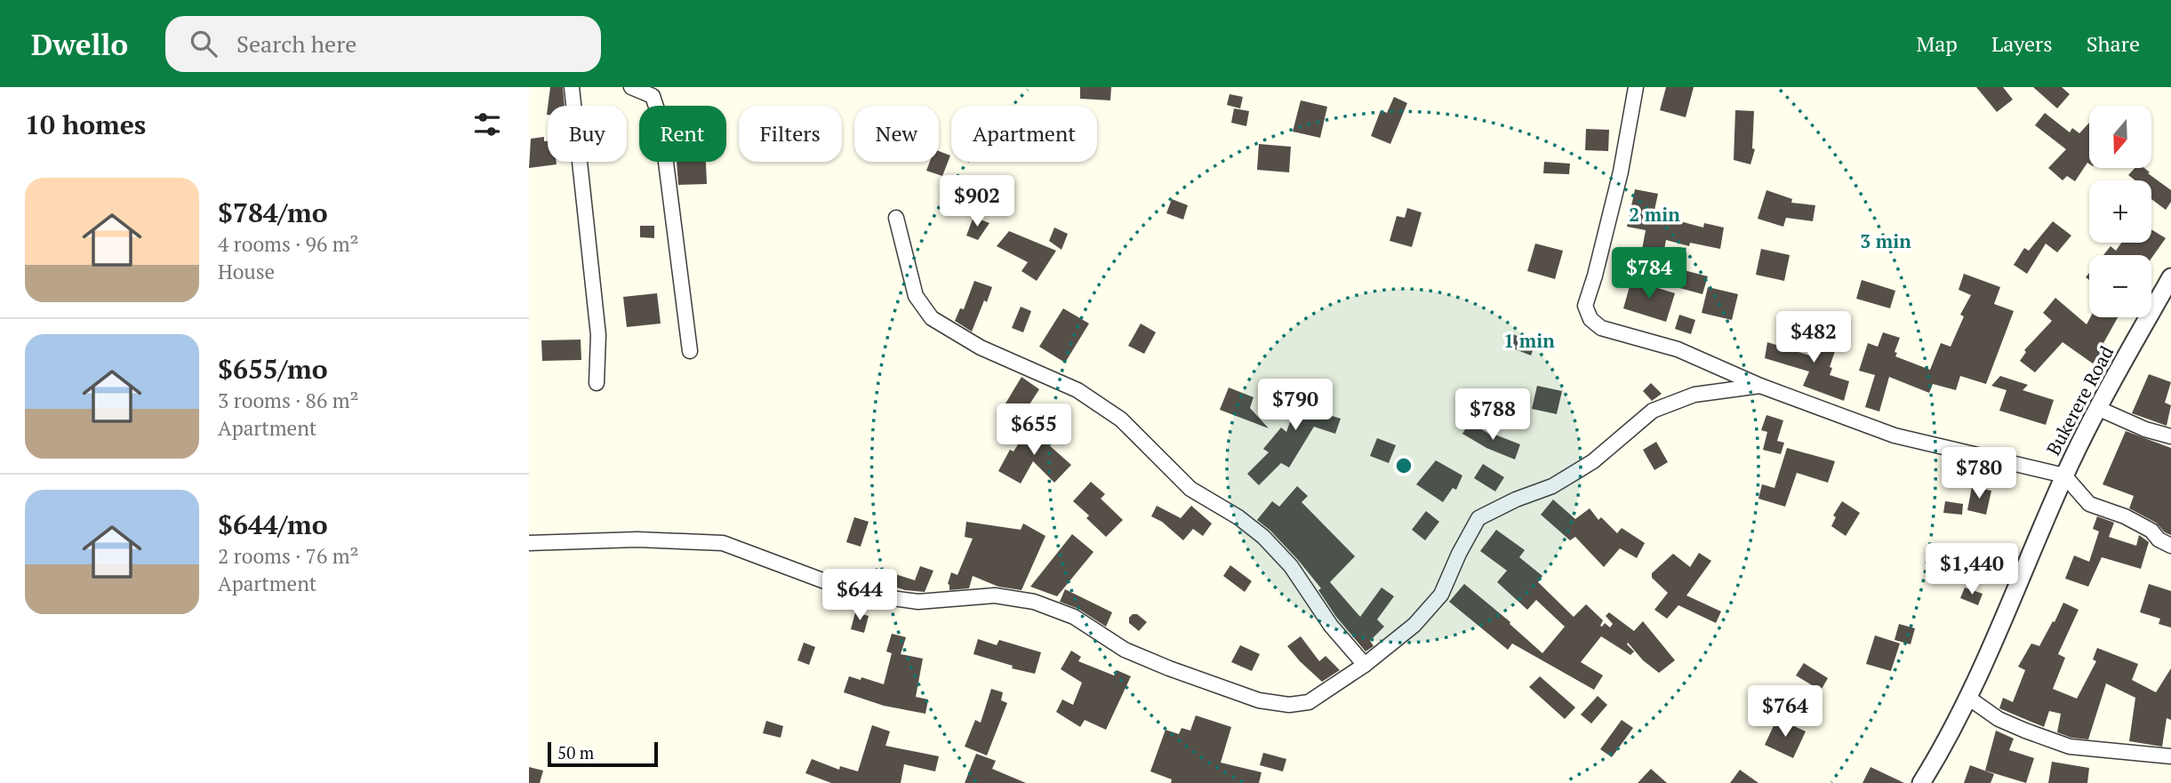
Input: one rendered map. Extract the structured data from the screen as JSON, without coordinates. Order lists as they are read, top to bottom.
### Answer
{
  "streets": {
    "street": ["Bukerere Road"]
  },
  "scale_bar": "50 m",
  "north": "bottom",
  "page": {
    "header": "Dwello",
    "search": "Search here",
    "nav": ["Map", "Layers", "Share"],
    "heading": "10 homes",
    "map_buttons": ["+", "−"],
    "chip": [
      "Buy",
      "Rent",
      "Filters",
      "New",
      "Apartment"
    ],
    "list": [
      {
        "name": "$784/mo",
        "note": "4 rooms · 96 m² · House"
      },
      {
        "name": "$655/mo",
        "note": "3 rooms · 86 m² · Apartment"
      },
      {
        "name": "$644/mo",
        "note": "2 rooms · 76 m² · Apartment"
      }
    ],
    "price": [
      "$902",
      "$784",
      "$482",
      "$790",
      "$788",
      "$655",
      "$780",
      "$1,440",
      "$644",
      "$764"
    ],
    "scale": "50 m"
  },
  "rings": ["2 min", "3 min", "1 min"]
}
